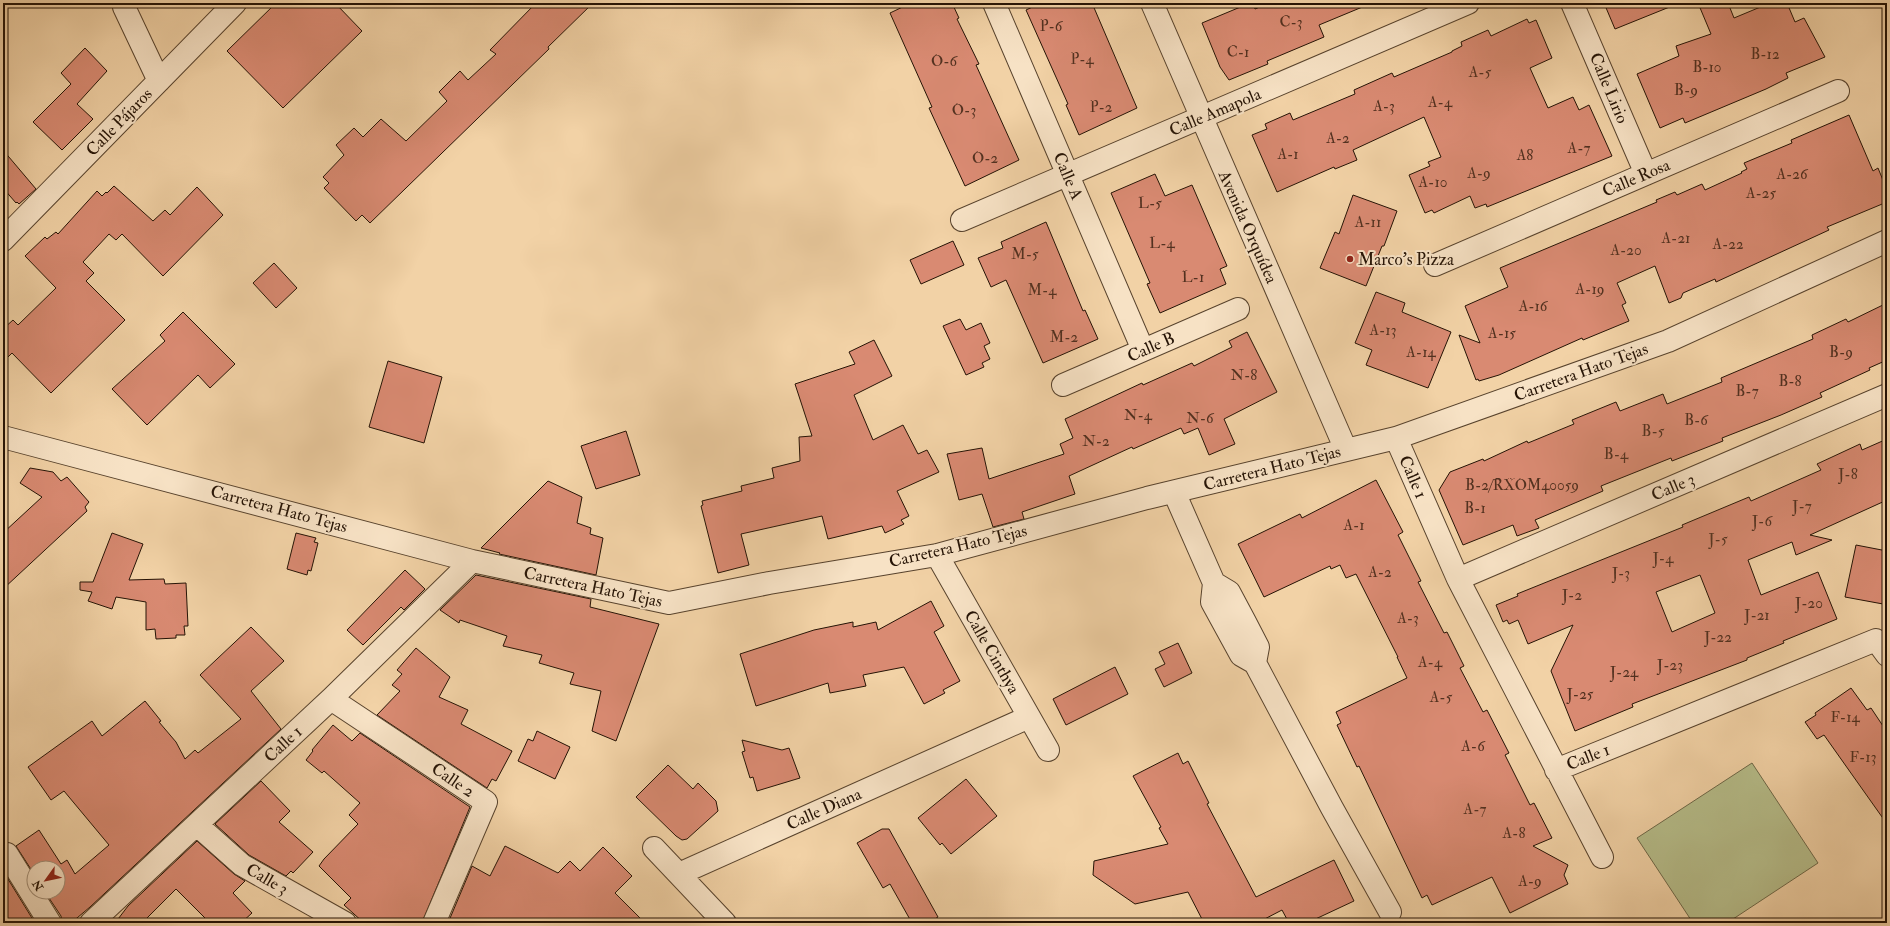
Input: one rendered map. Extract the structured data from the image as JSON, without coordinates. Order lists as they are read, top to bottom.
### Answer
{
  "streets": {
    "street": [
      "Calle Lirio",
      "Calle Amapola",
      "Calle Pájaros",
      "Calle A",
      "Calle Rosa",
      "Avenida Orquídea",
      "Calle B",
      "Carretera Hato Tejas",
      "Calle 1",
      "Calle 3",
      "Calle Cinthya",
      "Calle 2",
      "Calle Diana"
    ]
  },
  "crossings": [
    ["Calle Lirio", "Calle Rosa"],
    ["Calle Amapola", "Calle A"],
    ["Calle Amapola", "Avenida Orquídea"],
    ["Calle A", "Calle B"],
    ["Avenida Orquídea", "Carretera Hato Tejas"],
    ["Carretera Hato Tejas", "Calle 1"],
    ["Carretera Hato Tejas", "Calle Cinthya"],
    ["Calle 1", "Calle 3"],
    ["Calle 1", "Calle 2"],
    ["Calle Cinthya", "Calle Diana"]
  ],
  "places": ["Marco's Pizza"],
  "house_numbers": [
    "C-3",
    "P-6",
    "C-1",
    "B-12",
    "P-4",
    "O-6",
    "B-10",
    "A-5",
    "B-9",
    "A-4",
    "A-3",
    "P-2",
    "O-3",
    "A-2",
    "A-7",
    "A-1",
    "A8",
    "O-2",
    "A-9",
    "A-26",
    "A-10",
    "A-25",
    "L-5",
    "A-11",
    "A-21",
    "L-4",
    "A-22",
    "A-20",
    "M-5",
    "L-1",
    "A-19",
    "M-4",
    "A-16",
    "A-13",
    "A-15",
    "M-2",
    "A-14",
    "B-9",
    "N-8",
    "B-8",
    "B-7",
    "N-4",
    "N-6",
    "B-6",
    "B-5",
    "N-2",
    "B-4",
    "J-8",
    "B-2/RXOM40059",
    "J-7",
    "B-1",
    "J-6",
    "A-1",
    "J-5",
    "J-4",
    "A-2",
    "J-3",
    "J-2",
    "J-20",
    "J-21",
    "A-3",
    "J-22",
    "A-4",
    "J-23",
    "J-24",
    "J-25",
    "A-5",
    "F-14",
    "A-6",
    "F-13",
    "A-7",
    "A-8",
    "A-9"
  ],
  "north": "bottom left"
}
